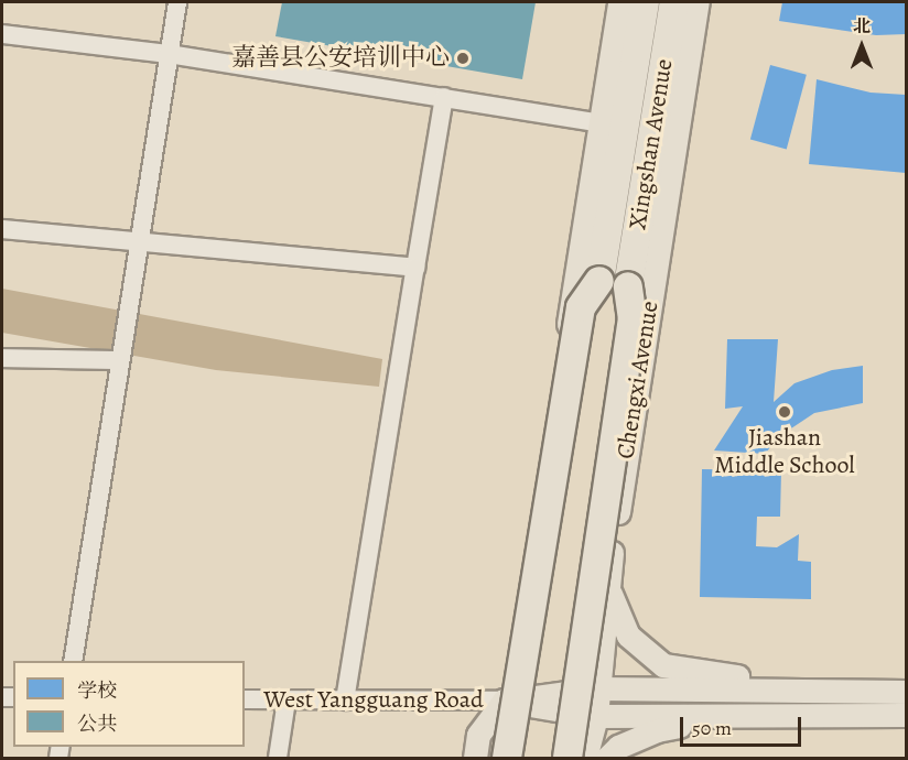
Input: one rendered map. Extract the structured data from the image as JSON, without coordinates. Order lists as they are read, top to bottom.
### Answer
{
  "streets": {
    "highway": ["Xingshan Avenue"],
    "main road": ["Chengxi Avenue", "West Yangguang Road"]
  },
  "crossings": [
    ["Chengxi Avenue", "West Yangguang Road"]
  ],
  "places": ["嘉善县公安培训中心", "Jiashan Middle School"],
  "legend": ["学校", "公共"],
  "scale_bar": "50 m",
  "north": "top"
}
